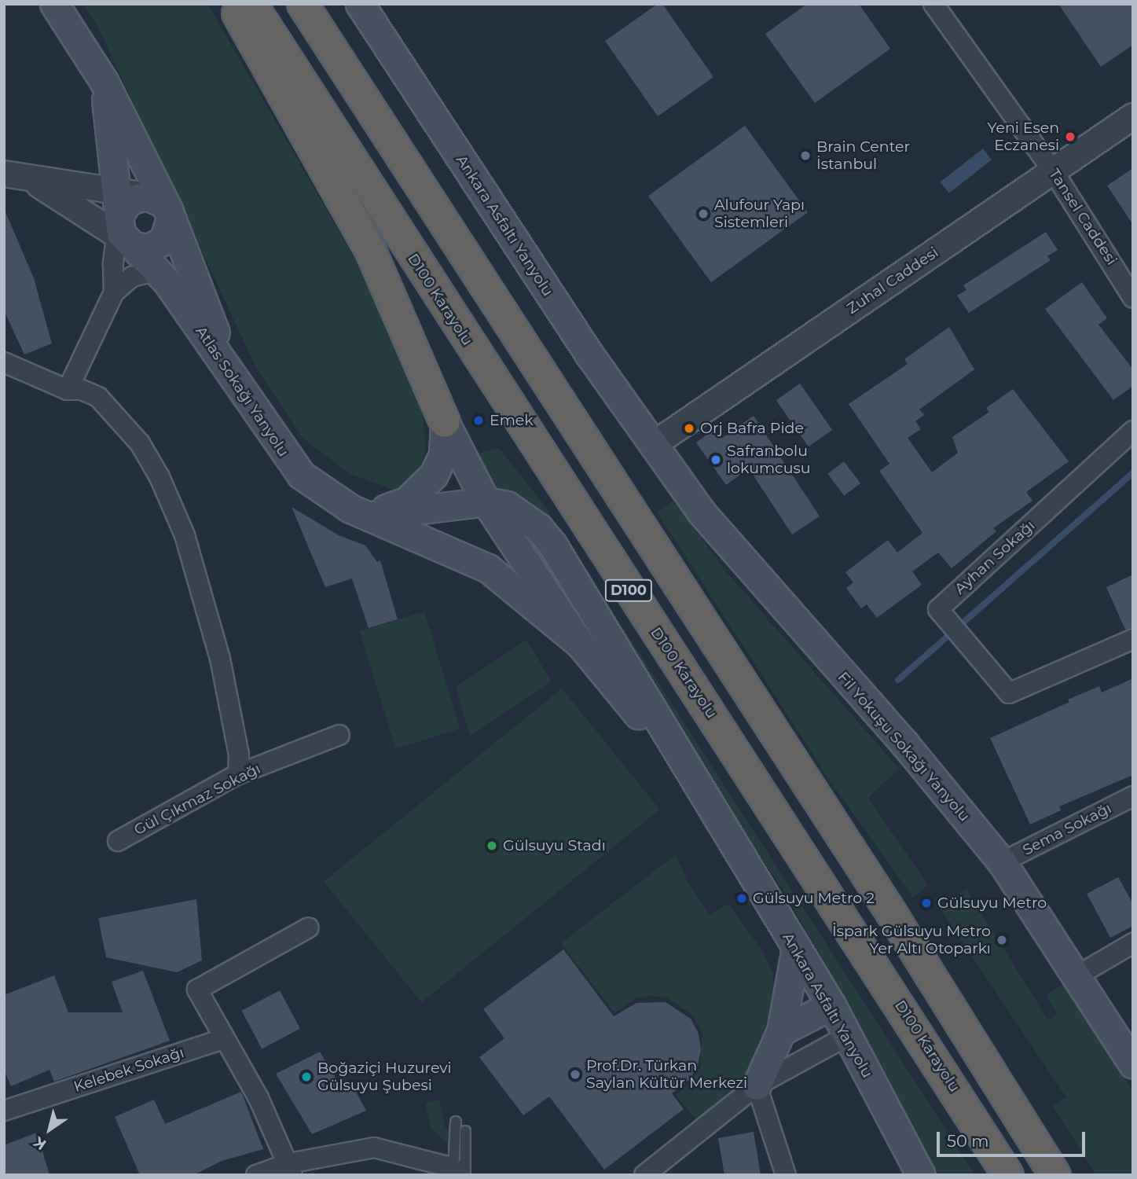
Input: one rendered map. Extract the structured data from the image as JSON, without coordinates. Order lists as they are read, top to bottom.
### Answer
{
  "streets": {
    "highway": ["D100 Karayolu", "D100"],
    "main road": ["Ankara Asfaltı Yanyolu", "Atlas Sokağı Yanyolu", "Fil Yokuşu Sokağı Yanyolu"],
    "street": [
      "Tansel Caddesi",
      "Zuhal Caddesi",
      "Ayhan Sokağı",
      "Gül Çıkmaz Sokağı",
      "Sema Sokağı",
      "Kelebek Sokağı"
    ]
  },
  "crossings": [
    ["Tansel Caddesi", "Zuhal Caddesi"],
    ["Ankara Asfaltı Yanyolu", "Zuhal Caddesi"],
    ["Ankara Asfaltı Yanyolu", "Fil Yokuşu Sokağı Yanyolu"],
    ["Zuhal Caddesi", "Fil Yokuşu Sokağı Yanyolu"],
    ["Fil Yokuşu Sokağı Yanyolu", "Sema Sokağı"]
  ],
  "places": [
    "Yeni Esen Eczanesi",
    "Brain Center İstanbul",
    "Alufour Yapı Sistemleri",
    "Emek",
    "Orj Bafra Pide",
    "Safranbolu lokumcusu",
    "Gülsuyu Stadı",
    "Gülsuyu Metro 2",
    "Gülsuyu Metro",
    "İspark Gülsuyu Metro Yer Altı Otoparkı",
    "Prof.Dr. Türkan Saylan Kültür Merkezi",
    "Boğaziçi Huzurevi Gülsuyu Şubesi"
  ],
  "scale_bar": "50 m",
  "north": "bottom left"
}
